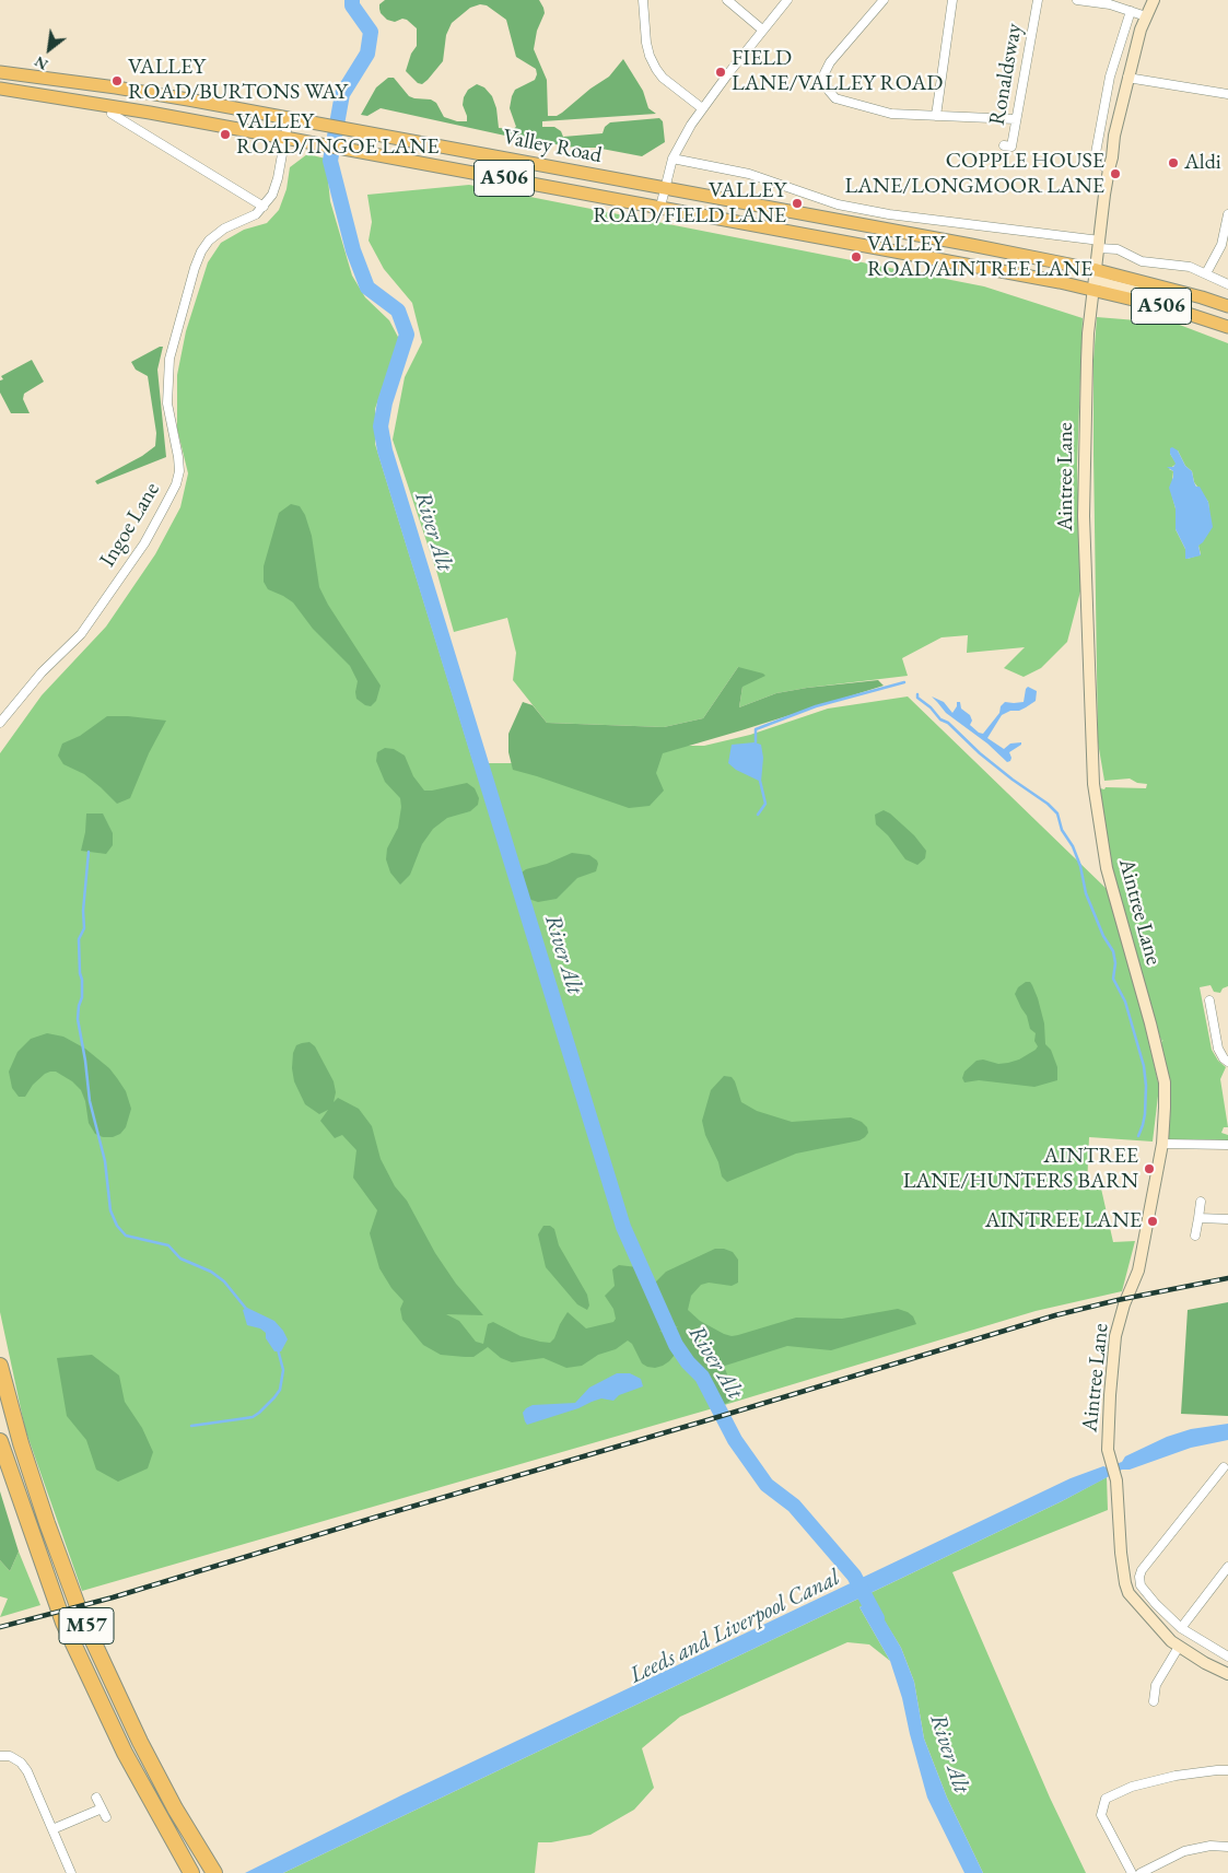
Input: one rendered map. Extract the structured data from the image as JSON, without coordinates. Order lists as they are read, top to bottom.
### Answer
{
  "streets": {
    "highway": ["M57"],
    "main road": ["Valley Road", "A506", "Aintree Lane"],
    "street": ["Ronaldsway", "Ingoe Lane"]
  },
  "crossings": [
    ["Valley Road", "A506"],
    ["Valley Road", "Aintree Lane"],
    ["A506", "Aintree Lane"]
  ],
  "water": ["River Alt", "Leeds and Liverpool Canal"],
  "places": [
    "FIELD LANE/VALLEY ROAD",
    "VALLEY ROAD/BURTONS WAY",
    "VALLEY ROAD/INGOE LANE",
    "Aldi",
    "COPPLE HOUSE LANE/LONGMOOR LANE",
    "VALLEY ROAD/FIELD LANE",
    "VALLEY ROAD/AINTREE LANE",
    "AINTREE LANE/HUNTERS BARN",
    "AINTREE LANE"
  ],
  "north": "bottom left"
}
